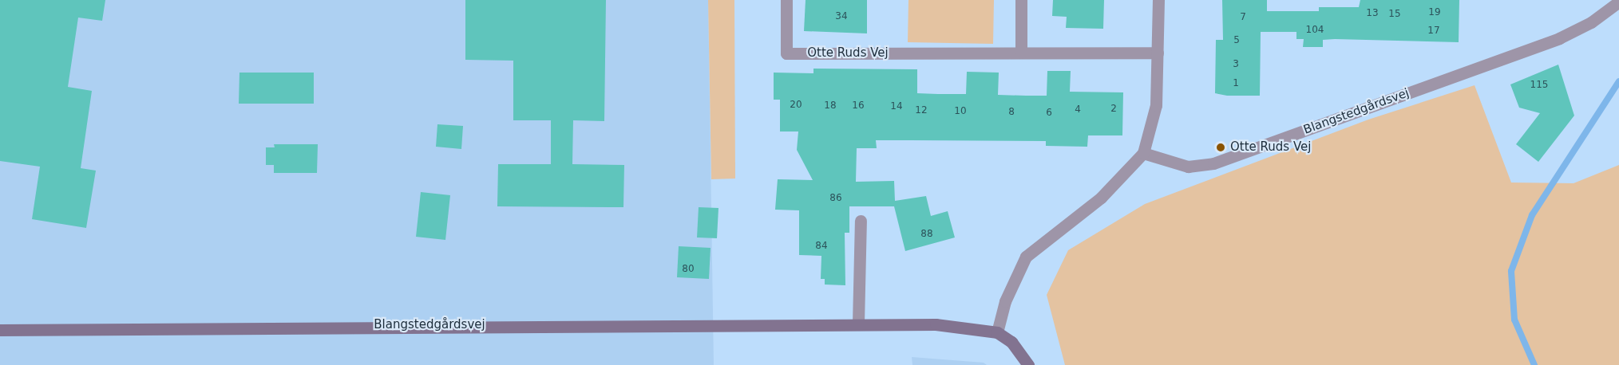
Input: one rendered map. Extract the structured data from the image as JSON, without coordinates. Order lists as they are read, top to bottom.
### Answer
{
  "streets": {
    "street": ["Otte Ruds Vej", "Blangstedgårdsvej"]
  },
  "places": ["Otte Ruds Vej"],
  "house_numbers": [
    "19",
    "13",
    "15",
    "34",
    "7",
    "104",
    "17",
    "5",
    "3",
    "1",
    "115",
    "20",
    "18",
    "16",
    "14",
    "2",
    "4",
    "12",
    "10",
    "8",
    "6",
    "86",
    "88",
    "84",
    "80"
  ]
}
